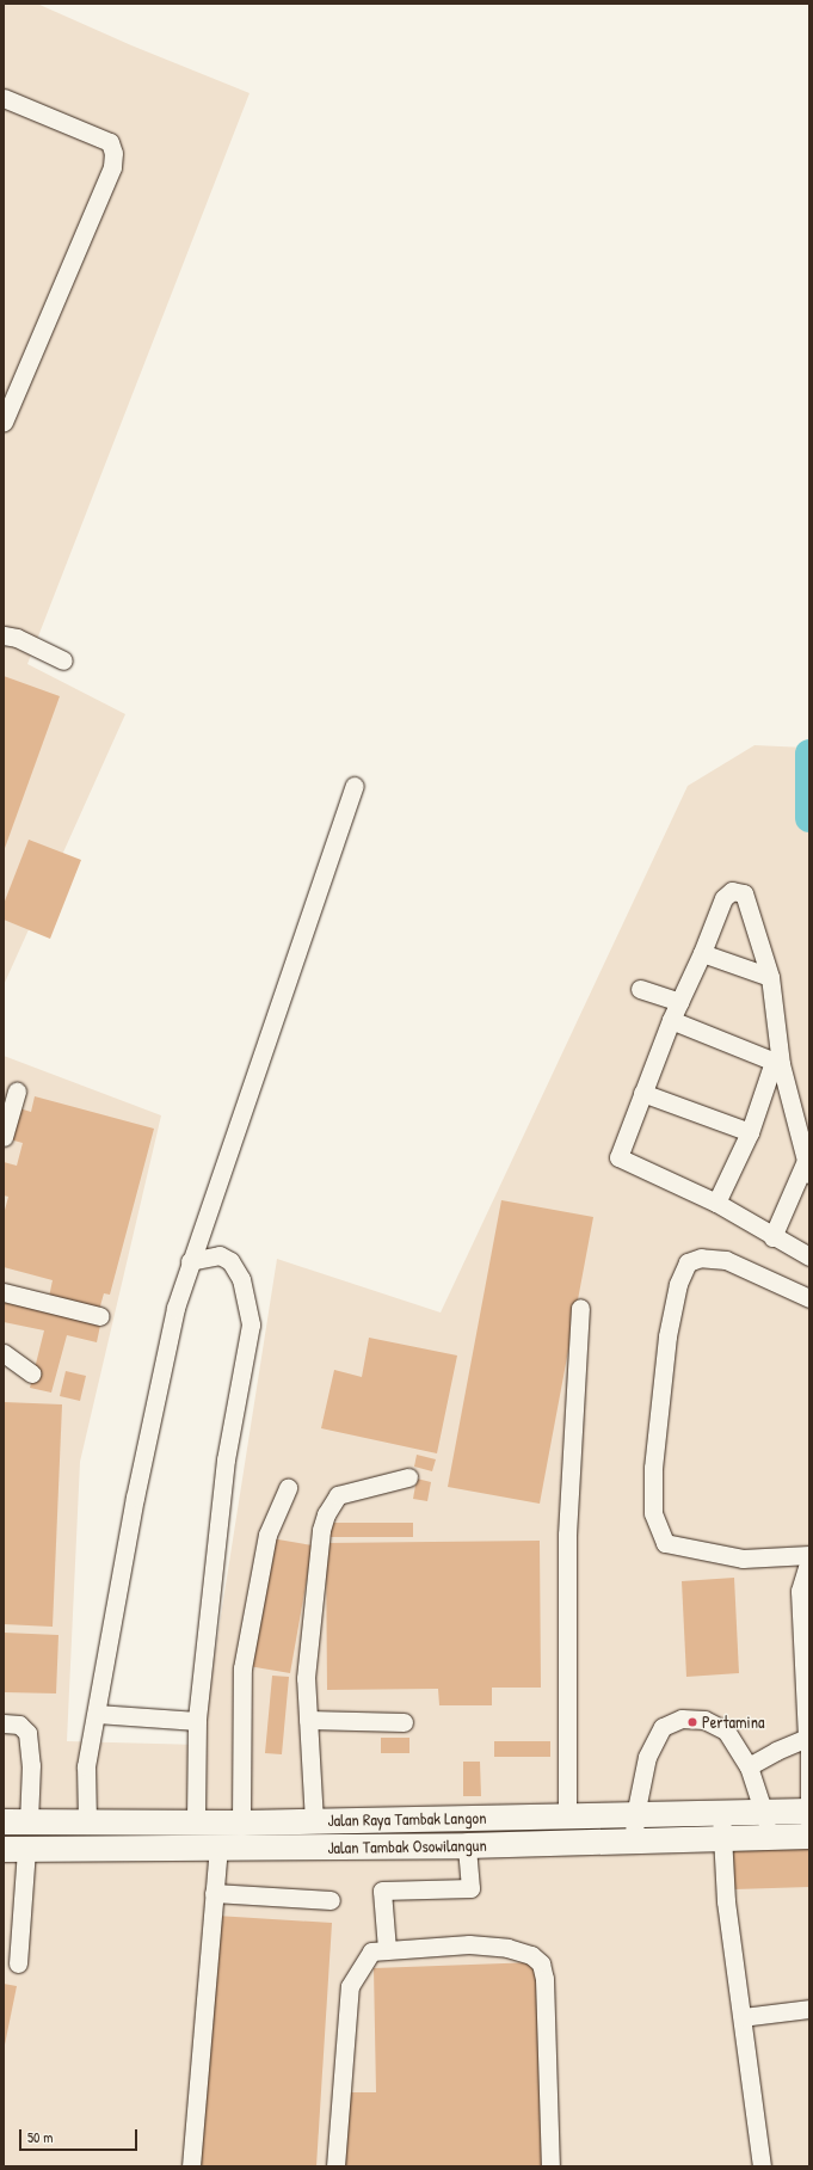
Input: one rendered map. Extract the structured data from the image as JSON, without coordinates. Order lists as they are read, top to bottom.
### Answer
{
  "streets": {
    "highway": ["Jalan Raya Tambak Langon", "Jalan Tambak Osowilangun"]
  },
  "places": ["Pertamina"],
  "scale_bar": "50 m"
}
